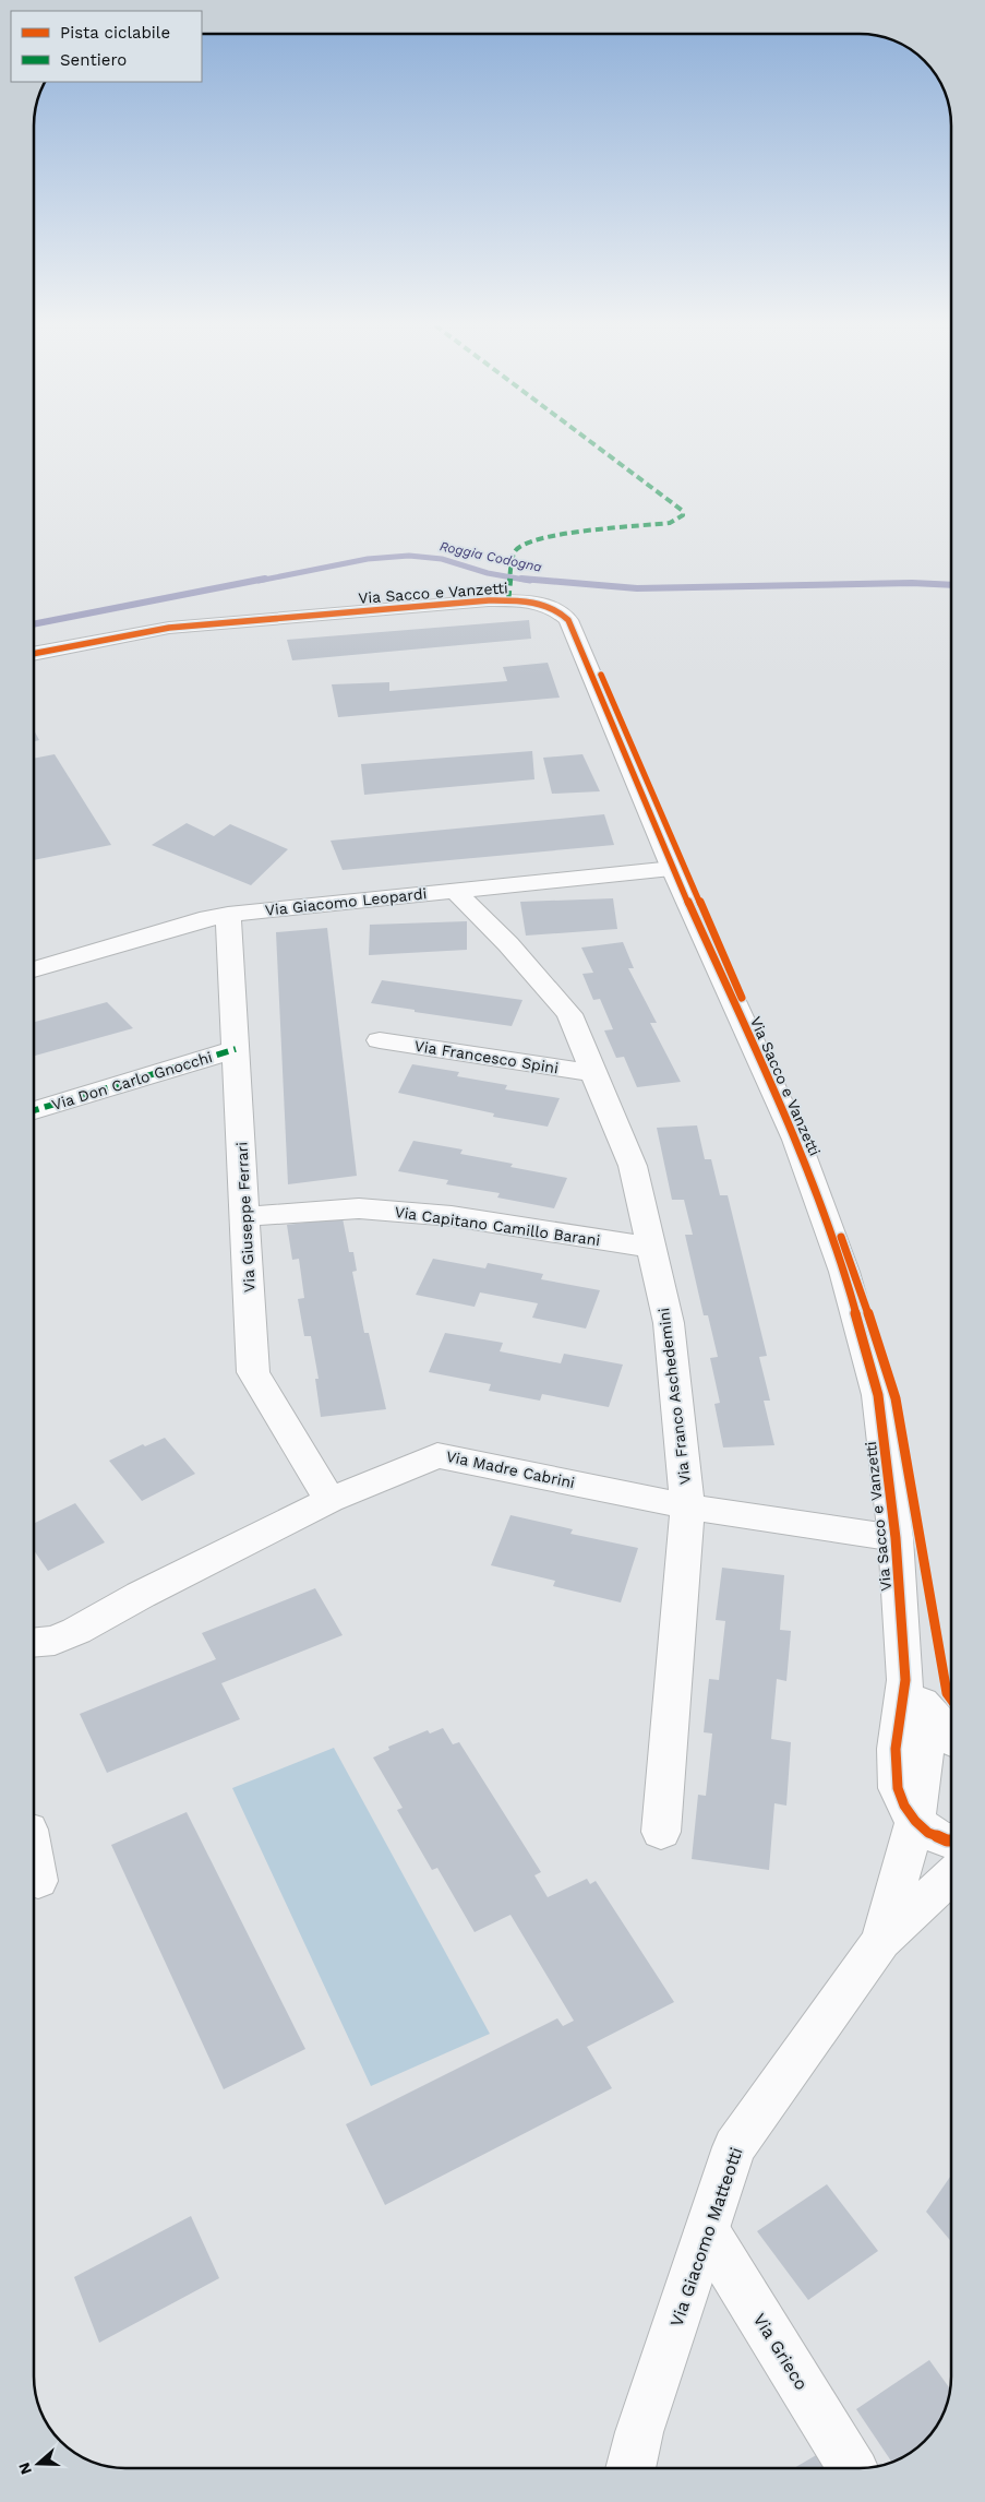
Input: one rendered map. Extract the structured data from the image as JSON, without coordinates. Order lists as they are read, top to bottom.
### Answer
{
  "streets": {
    "street": [
      "Via Sacco e Vanzetti",
      "Via Giacomo Leopardi",
      "Via Francesco Spini",
      "Via Don Carlo Gnocchi",
      "Via Giuseppe Ferrari",
      "Via Capitano Camillo Barani",
      "Via Franco Aschedemini",
      "Via Madre Cabrini",
      "Via Giacomo Matteotti",
      "Via Grieco"
    ]
  },
  "crossings": [
    ["Via Sacco e Vanzetti", "Via Giacomo Leopardi"],
    ["Via Sacco e Vanzetti", "Via Madre Cabrini"],
    ["Via Sacco e Vanzetti", "Via Giacomo Matteotti"],
    ["Via Giacomo Leopardi", "Via Giuseppe Ferrari"],
    ["Via Giacomo Leopardi", "Via Franco Aschedemini"],
    ["Via Francesco Spini", "Via Franco Aschedemini"],
    ["Via Don Carlo Gnocchi", "Via Giuseppe Ferrari"],
    ["Via Giuseppe Ferrari", "Via Capitano Camillo Barani"],
    ["Via Giuseppe Ferrari", "Via Madre Cabrini"],
    ["Via Capitano Camillo Barani", "Via Franco Aschedemini"],
    ["Via Franco Aschedemini", "Via Madre Cabrini"],
    ["Via Giacomo Matteotti", "Via Grieco"]
  ],
  "water": ["Roggia Codogna"],
  "legend": ["Pista ciclabile", "Sentiero"],
  "north": "left"
}
